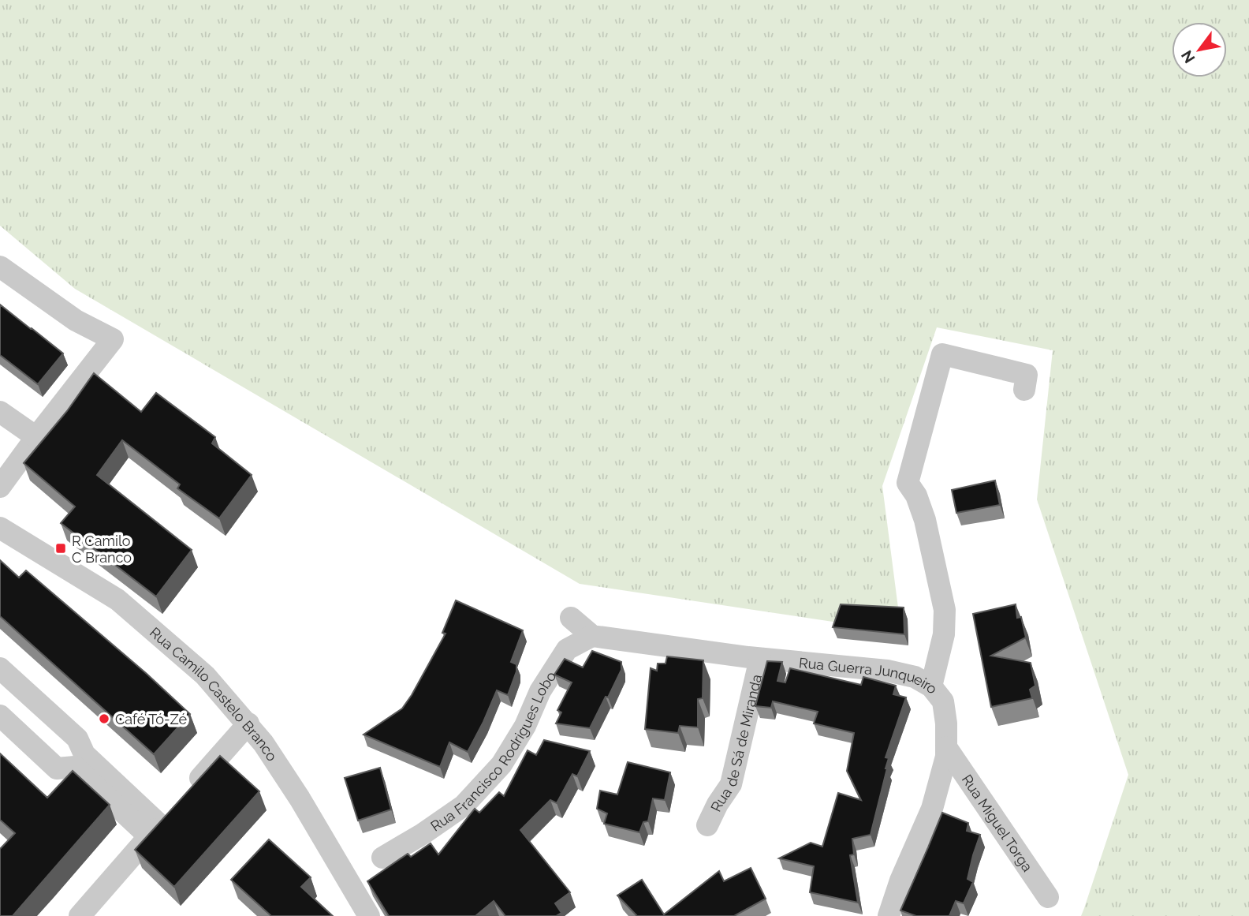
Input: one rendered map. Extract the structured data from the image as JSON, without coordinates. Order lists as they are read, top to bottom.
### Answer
{
  "streets": {
    "street": [
      "Rua Guerra Junqueiro",
      "Rua Camilo Castelo Branco",
      "Rua de Sá de Miranda",
      "Rua Francisco Rodrigues Lobo",
      "Rua Miguel Torga"
    ]
  },
  "crossings": [
    ["Rua Guerra Junqueiro", "Rua de Sá de Miranda"],
    ["Rua Guerra Junqueiro", "Rua Francisco Rodrigues Lobo"],
    ["Rua Guerra Junqueiro", "Rua Miguel Torga"]
  ],
  "places": {
    "transit": ["R Camilo C Branco"],
    "other": ["Café Tó-Zé"]
  },
  "north": "bottom left"
}
